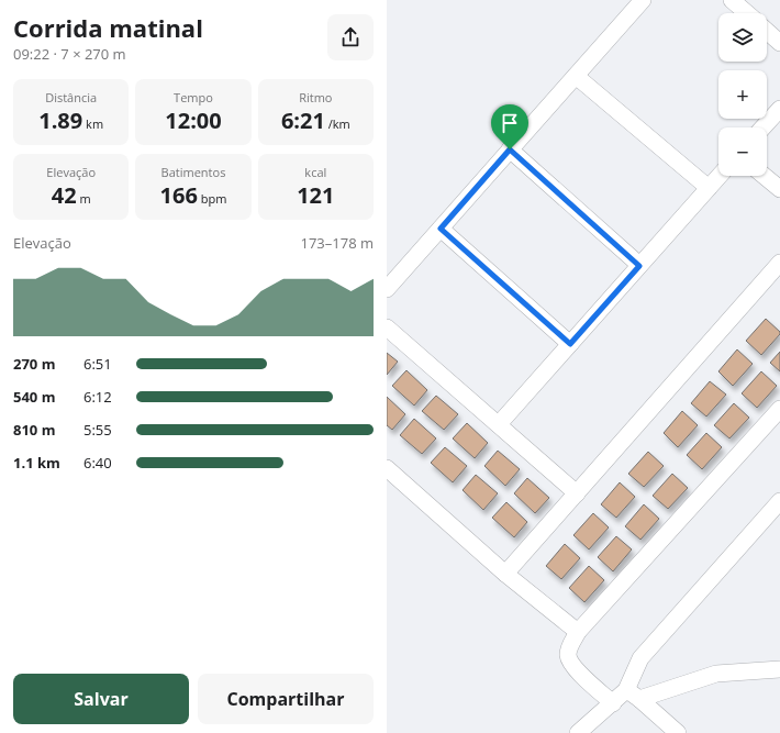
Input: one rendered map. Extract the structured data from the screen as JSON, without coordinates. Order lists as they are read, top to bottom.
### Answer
{
  "page": {
    "heading": ["Corrida matinal", "09:22 · 7 × 270 m"],
    "map_buttons": ["+", "−"],
    "stats": [
      ["Distância", "1.89 km"],
      ["Tempo", "12:00"],
      ["Ritmo", "6:21 /km"],
      ["Elevação", "42 m"],
      ["Batimentos", "166 bpm"],
      ["kcal", "121"]
    ],
    "chart": ["Elevação", "173–178 m"],
    "list": [
      {
        "name": "270 m",
        "note": "6:51"
      },
      {
        "name": "540 m",
        "note": "6:12"
      },
      {
        "name": "810 m",
        "note": "5:55"
      },
      {
        "name": "1.1 km",
        "note": "6:40"
      }
    ],
    "buttons": ["Salvar", "Compartilhar"]
  }
}
